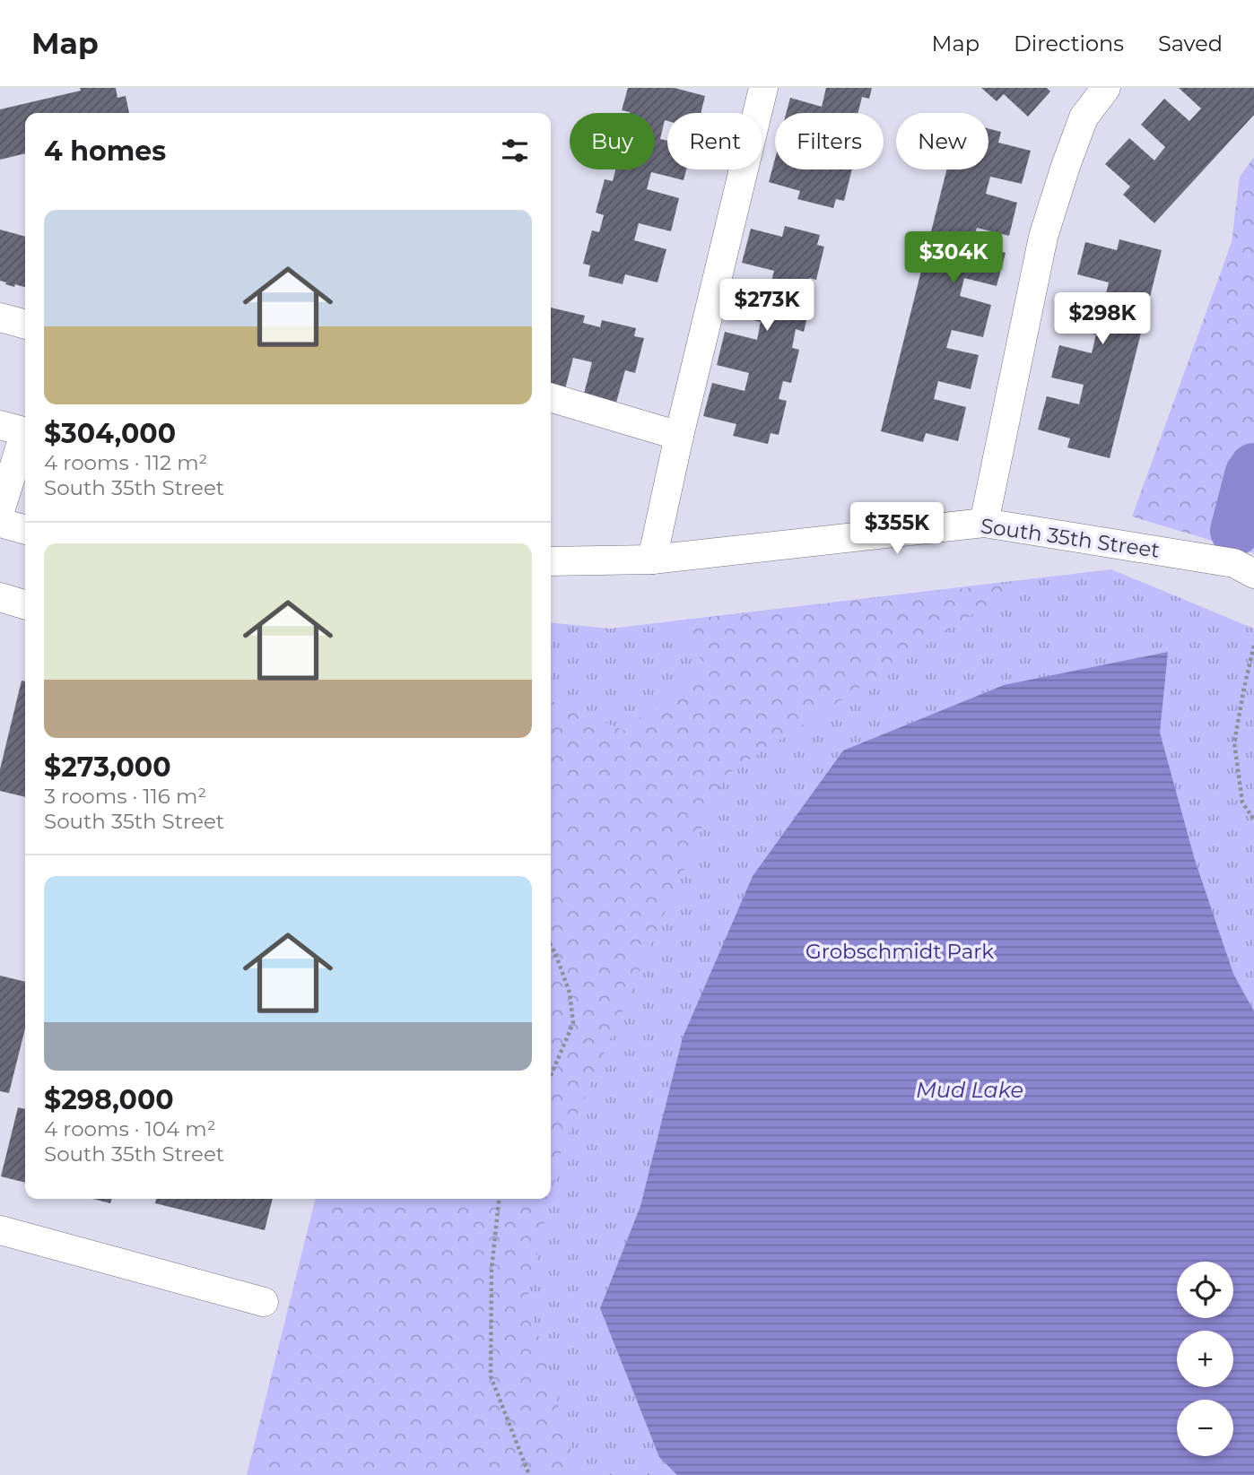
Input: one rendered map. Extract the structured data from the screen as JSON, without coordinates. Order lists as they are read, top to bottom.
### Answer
{
  "streets": {
    "street": ["South 35th Street"]
  },
  "water": ["Mud Lake"],
  "parks": ["Grobschmidt Park"],
  "page": {
    "header": "Map",
    "nav": ["Map", "Directions", "Saved"],
    "chip": [
      "Buy",
      "Rent",
      "Filters",
      "New"
    ],
    "heading": "4 homes",
    "list": [
      {
        "name": "$304,000",
        "note": "4 rooms · 112 m² · South 35th Street"
      },
      {
        "name": "$273,000",
        "note": "3 rooms · 116 m² · South 35th Street"
      },
      {
        "name": "$298,000",
        "note": "4 rooms · 104 m² · South 35th Street"
      }
    ],
    "price": [
      "$304K",
      "$273K",
      "$298K",
      "$355K"
    ],
    "map_buttons": ["+", "−"]
  }
}
